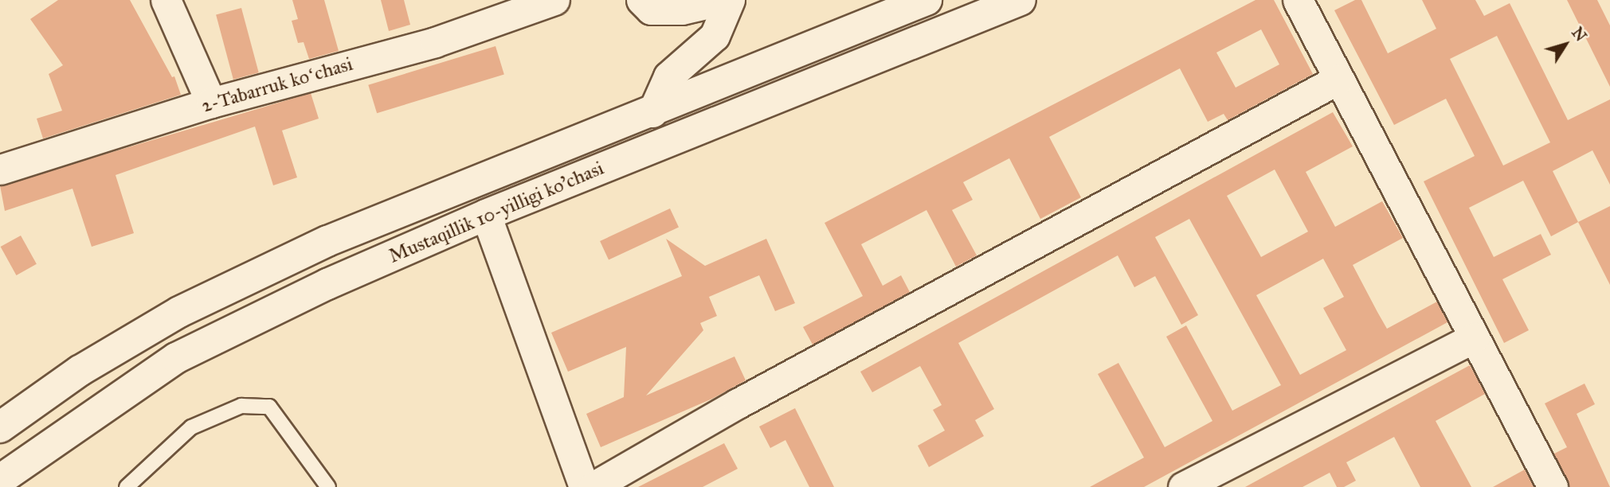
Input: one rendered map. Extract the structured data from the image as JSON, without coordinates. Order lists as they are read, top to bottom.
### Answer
{
  "streets": {
    "main road": ["Mustaqillik 10-yilligi ko'chasi"],
    "street": ["2-Tabarruk koʻchasi"]
  },
  "north": "top right"
}
